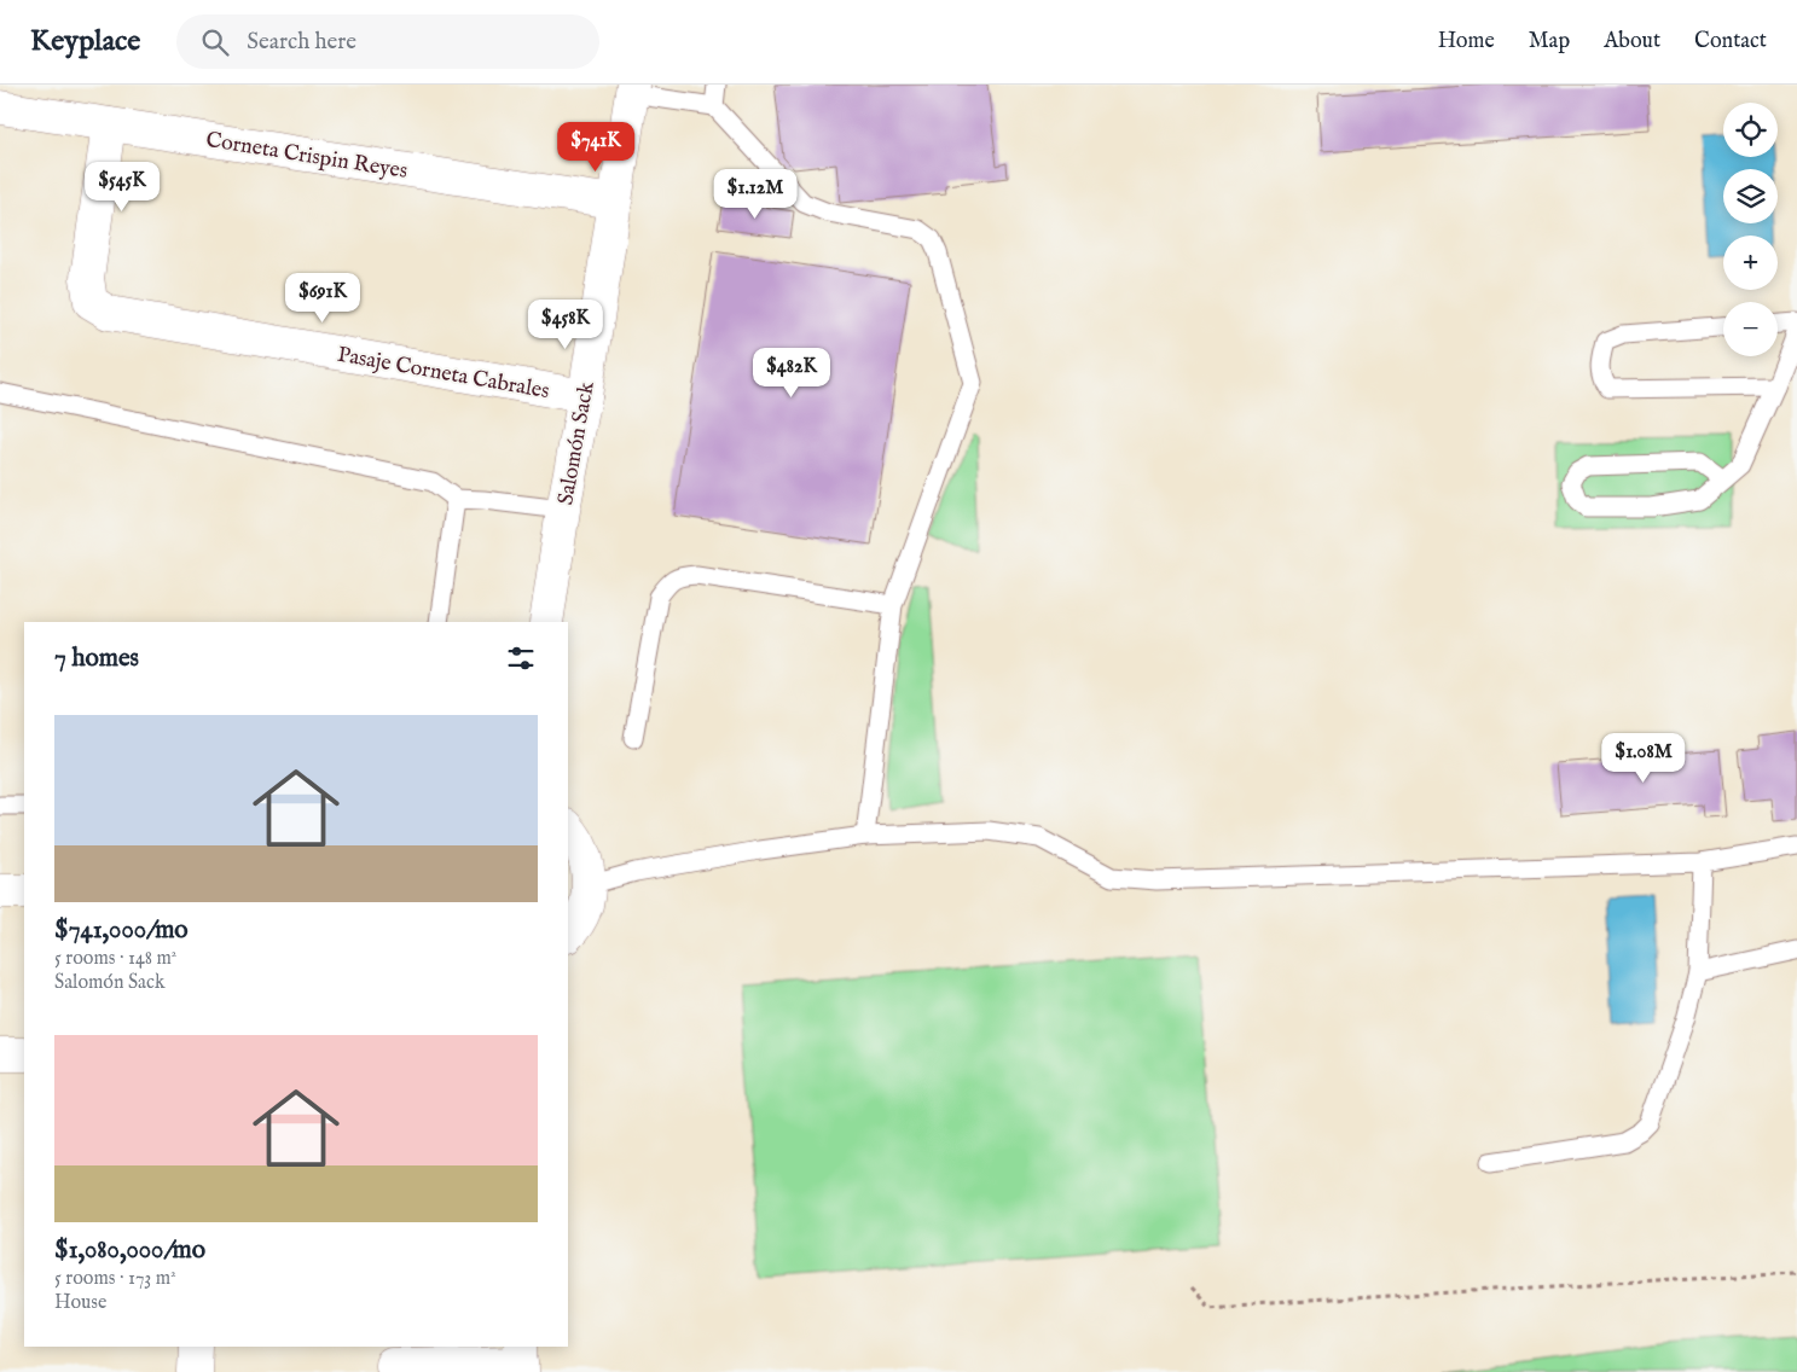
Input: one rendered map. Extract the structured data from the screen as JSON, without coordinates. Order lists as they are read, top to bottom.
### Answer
{
  "streets": {
    "street": ["Corneta Crispin Reyes", "Pasaje Corneta Cabrales", "Salomón Sack"]
  },
  "crossings": [
    ["Corneta Crispin Reyes", "Pasaje Corneta Cabrales"],
    ["Corneta Crispin Reyes", "Salomón Sack"],
    ["Pasaje Corneta Cabrales", "Salomón Sack"]
  ],
  "page": {
    "header": "Keyplace",
    "search": "Search here",
    "nav": [
      "Home",
      "Map",
      "About",
      "Contact"
    ],
    "map_buttons": ["+", "−"],
    "price": [
      "$741K",
      "$545K",
      "$1.12M",
      "$691K",
      "$458K",
      "$482K",
      "$1.08M"
    ],
    "heading": "7 homes",
    "list": [
      {
        "name": "$741,000/mo",
        "note": "5 rooms · 148 m² · Salomón Sack"
      },
      {
        "name": "$1,080,000/mo",
        "note": "5 rooms · 173 m² · House"
      }
    ]
  }
}
